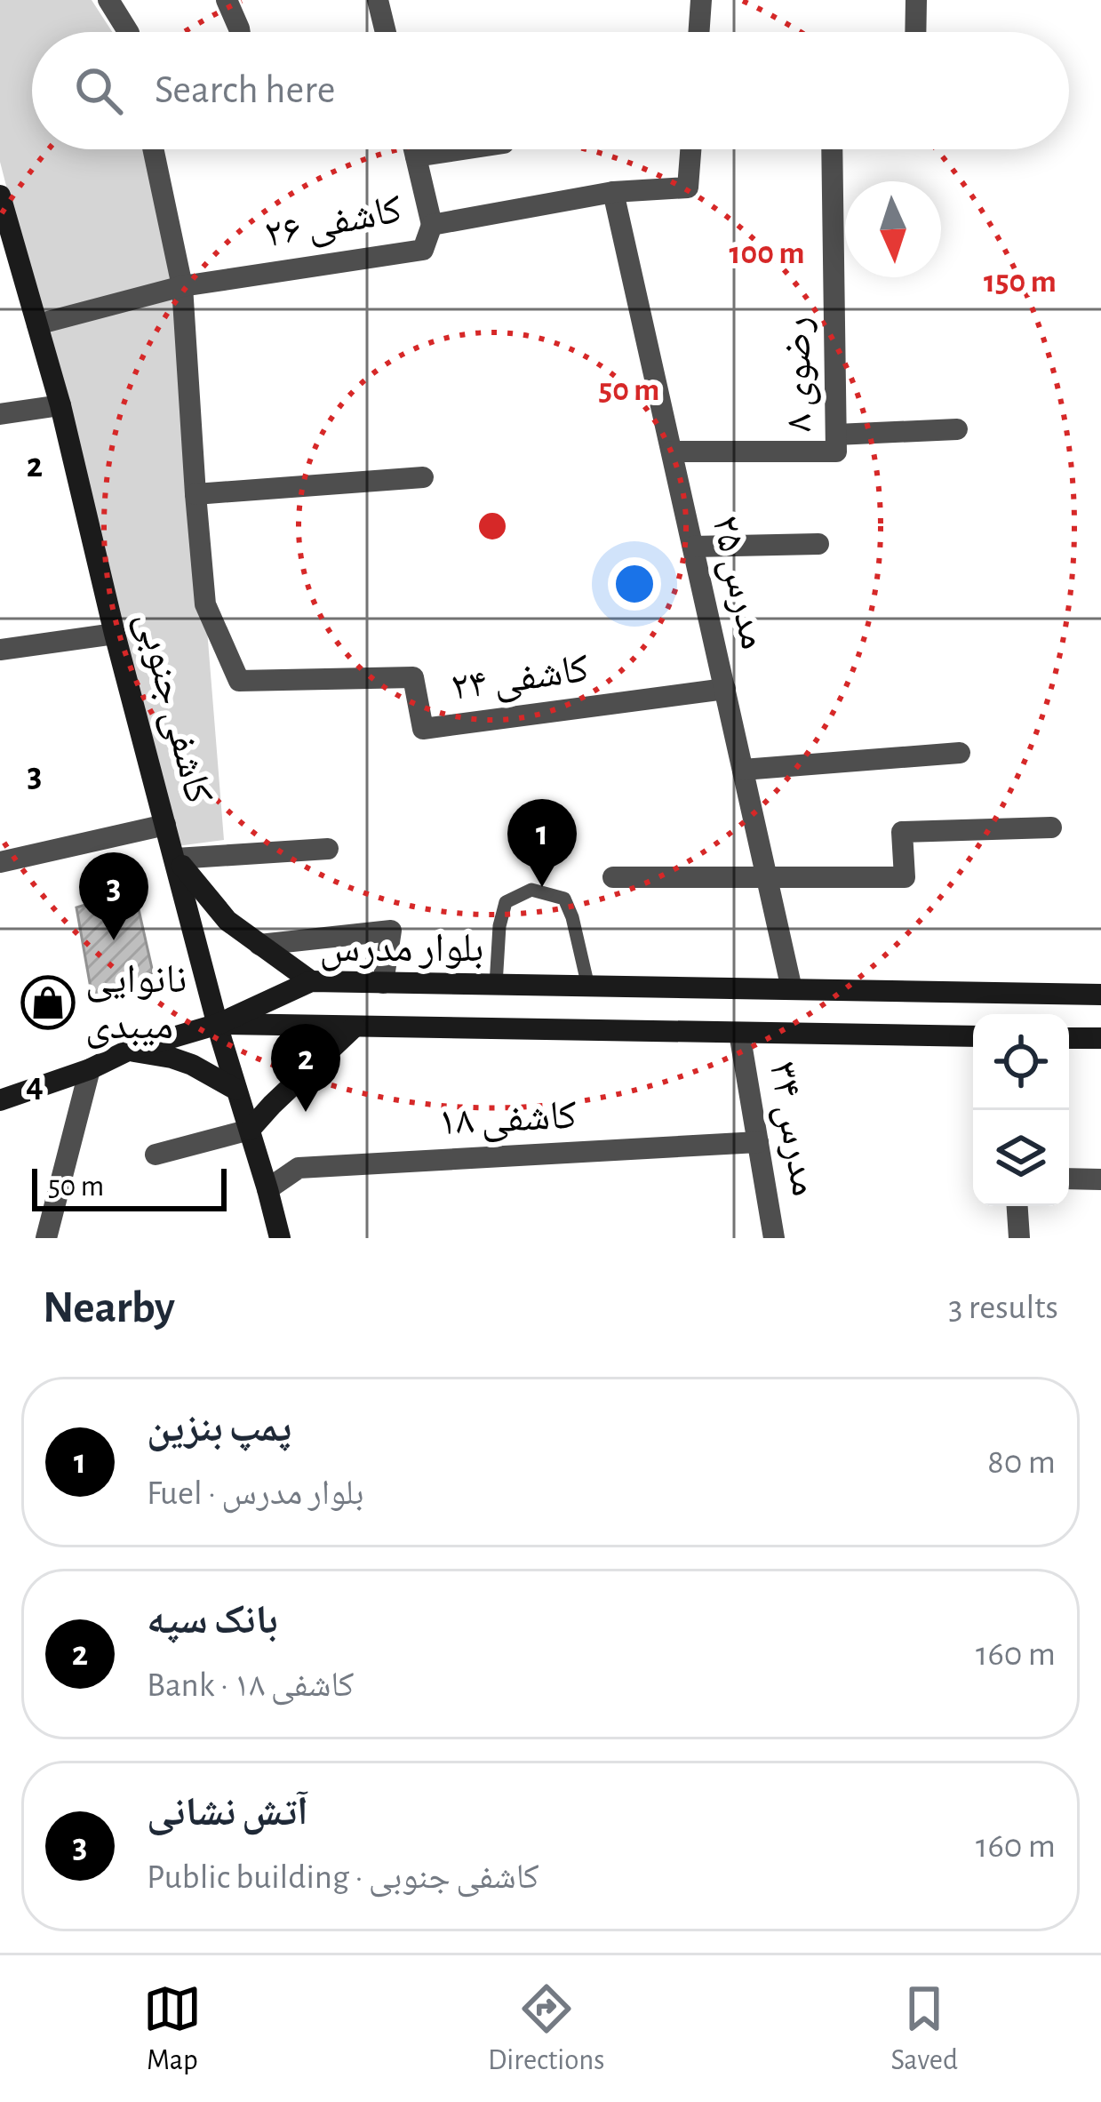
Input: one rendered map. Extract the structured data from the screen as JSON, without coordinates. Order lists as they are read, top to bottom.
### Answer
{
  "streets": {
    "main road": ["کاشفی جنوبی", "بلوار مدرس"],
    "street": [
      "کاشفی ۲۶",
      "رضوی ۸",
      "مدرس ۲۵",
      "کاشفی ۲۴",
      "کاشفی ۱۸",
      "مدرس ۳۴"
    ]
  },
  "crossings": [
    ["کاشفی ۲۶", "مدرس ۲۵"],
    ["رضوی ۸", "مدرس ۲۵"],
    ["مدرس ۲۵", "کاشفی ۲۴"],
    ["مدرس ۲۵", "بلوار مدرس"],
    ["کاشفی جنوبی", "بلوار مدرس"],
    ["کاشفی جنوبی", "کاشفی ۱۸"],
    ["بلوار مدرس", "مدرس ۳۴"],
    ["کاشفی ۱۸", "مدرس ۳۴"]
  ],
  "places": {
    "shop": ["نانوایی میبدی"]
  },
  "scale_bar": "50 m",
  "north": "bottom",
  "page": {
    "search": "Search here",
    "pins": ["1", "3", "2"],
    "scale": "50 m",
    "heading": ["Nearby", "3 results"],
    "list": [
      {
        "mark": "1",
        "name": "پمپ بنزین",
        "note": "Fuel · بلوار مدرس",
        "value": "80 m"
      },
      {
        "mark": "2",
        "name": "بانک سپه",
        "note": "Bank · کاشفی ۱۸",
        "value": "160 m"
      },
      {
        "mark": "3",
        "name": "آتش نشانی",
        "note": "Public building · کاشفی جنوبی",
        "value": "160 m"
      }
    ],
    "nav": ["Map", "Directions", "Saved"]
  },
  "grid": {
    "rows": ["2", "3", "4"]
  },
  "rings": ["100 m", "150 m", "50 m"]
}
